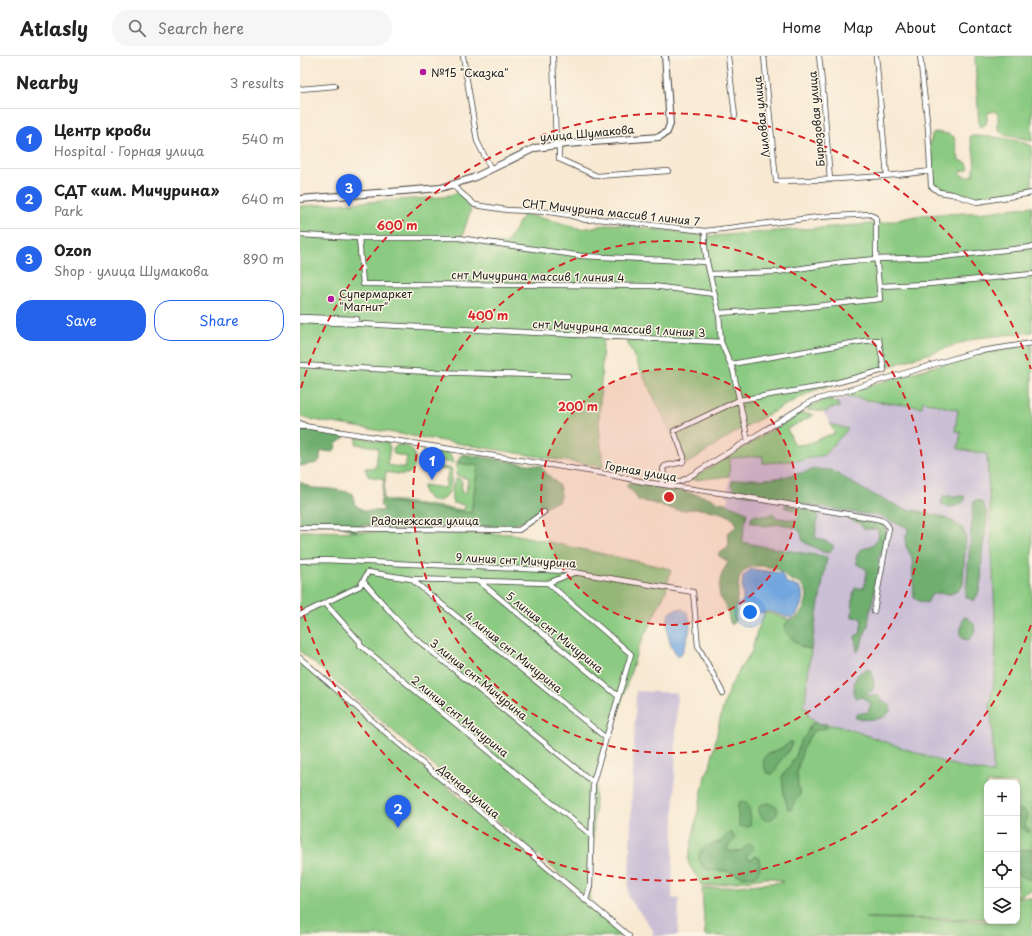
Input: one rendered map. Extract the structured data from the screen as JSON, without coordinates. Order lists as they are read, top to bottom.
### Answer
{
  "streets": {
    "street": [
      "Лиловая улица",
      "Бирюзовая улица",
      "улица Шумакова",
      "СНТ Мичурина массив 1 линия 7",
      "снт Мичурина массив 1 линия 4",
      "снт Мичурина массив 1 линия 3",
      "Горная улица",
      "Радонежская улица",
      "9 линия снт Мичурина",
      "5 линия снт Мичурина",
      "4 линия снт Мичурина",
      "3 линия снт Мичурина",
      "2 линия снт Мичурина",
      "Дачная улица"
    ]
  },
  "crossings": [
    ["Лиловая улица", "Бирюзовая улица"],
    ["улица Шумакова", "СНТ Мичурина массив 1 линия 7"]
  ],
  "places": ["№15 \"Сказка\"", "Супермаркет \"Магнит\""],
  "page": {
    "header": "Atlasly",
    "search": "Search here",
    "nav": [
      "Home",
      "Map",
      "About",
      "Contact"
    ],
    "heading": ["Nearby", "3 results"],
    "list": [
      {
        "mark": "1",
        "name": "Центр крови",
        "note": "Hospital · Горная улица",
        "value": "540 m"
      },
      {
        "mark": "2",
        "name": "СДТ «им. Мичурина»",
        "note": "Park",
        "value": "640 m"
      },
      {
        "mark": "3",
        "name": "Ozon",
        "note": "Shop · улица Шумакова",
        "value": "890 m"
      }
    ],
    "pins": ["3", "1", "2"],
    "buttons": ["Save", "Share"],
    "map_buttons": ["+", "−"]
  },
  "rings": ["600 m", "400 m", "200 m"]
}
